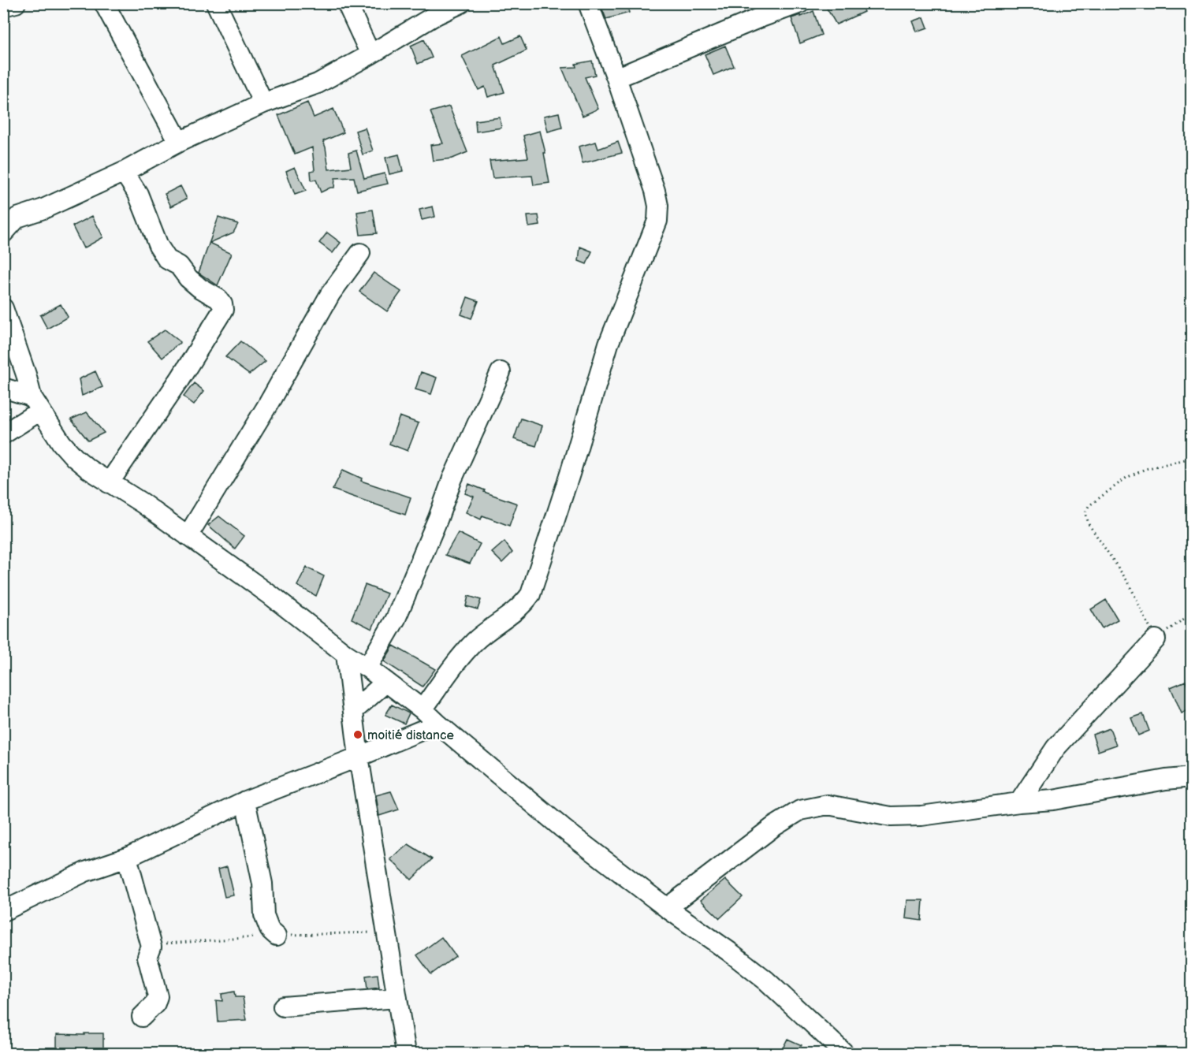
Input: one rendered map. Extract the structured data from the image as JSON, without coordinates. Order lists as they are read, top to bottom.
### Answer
{
  "places": ["moitié distance"]
}
